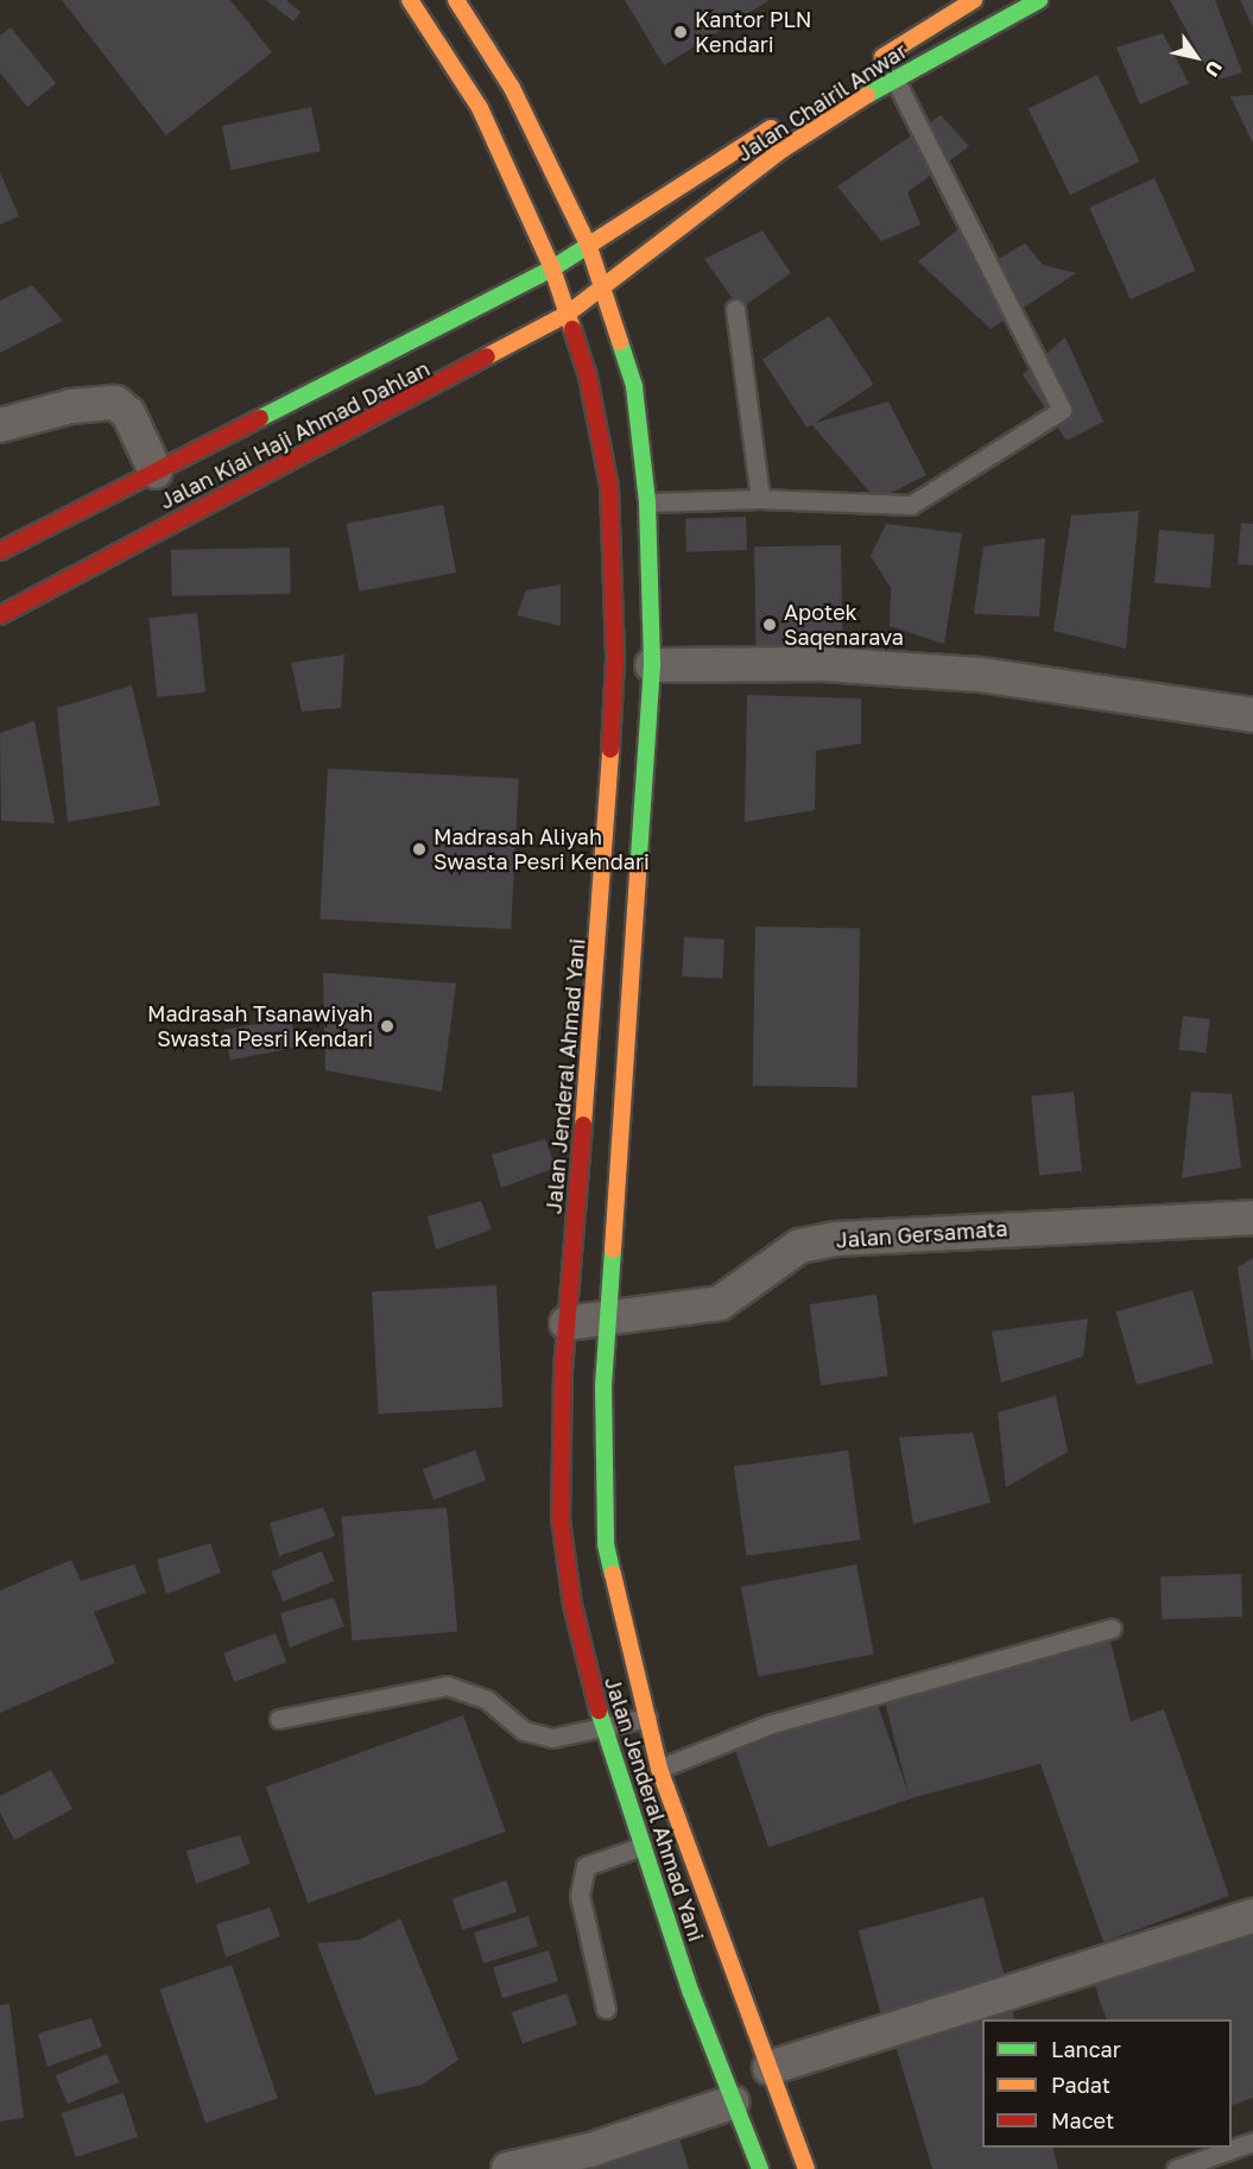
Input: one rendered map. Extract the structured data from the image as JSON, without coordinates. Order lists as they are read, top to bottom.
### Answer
{
  "streets": {
    "main road": ["Jalan Chairil Anwar", "Jalan Kiai Haji Ahmad Dahlan", "Jalan Jenderal Ahmad Yani"],
    "street": ["Jalan Gersamata"]
  },
  "crossings": [
    ["Jalan Chairil Anwar", "Jalan Kiai Haji Ahmad Dahlan"],
    ["Jalan Chairil Anwar", "Jalan Jenderal Ahmad Yani"],
    ["Jalan Kiai Haji Ahmad Dahlan", "Jalan Jenderal Ahmad Yani"],
    ["Jalan Jenderal Ahmad Yani", "Jalan Gersamata"]
  ],
  "places": [
    "Kantor PLN Kendari",
    "Apotek Saqenarava",
    "Madrasah Aliyah Swasta Pesri Kendari",
    "Madrasah Tsanawiyah Swasta Pesri Kendari"
  ],
  "legend": ["Lancar", "Padat", "Macet"],
  "north": "bottom right"
}
